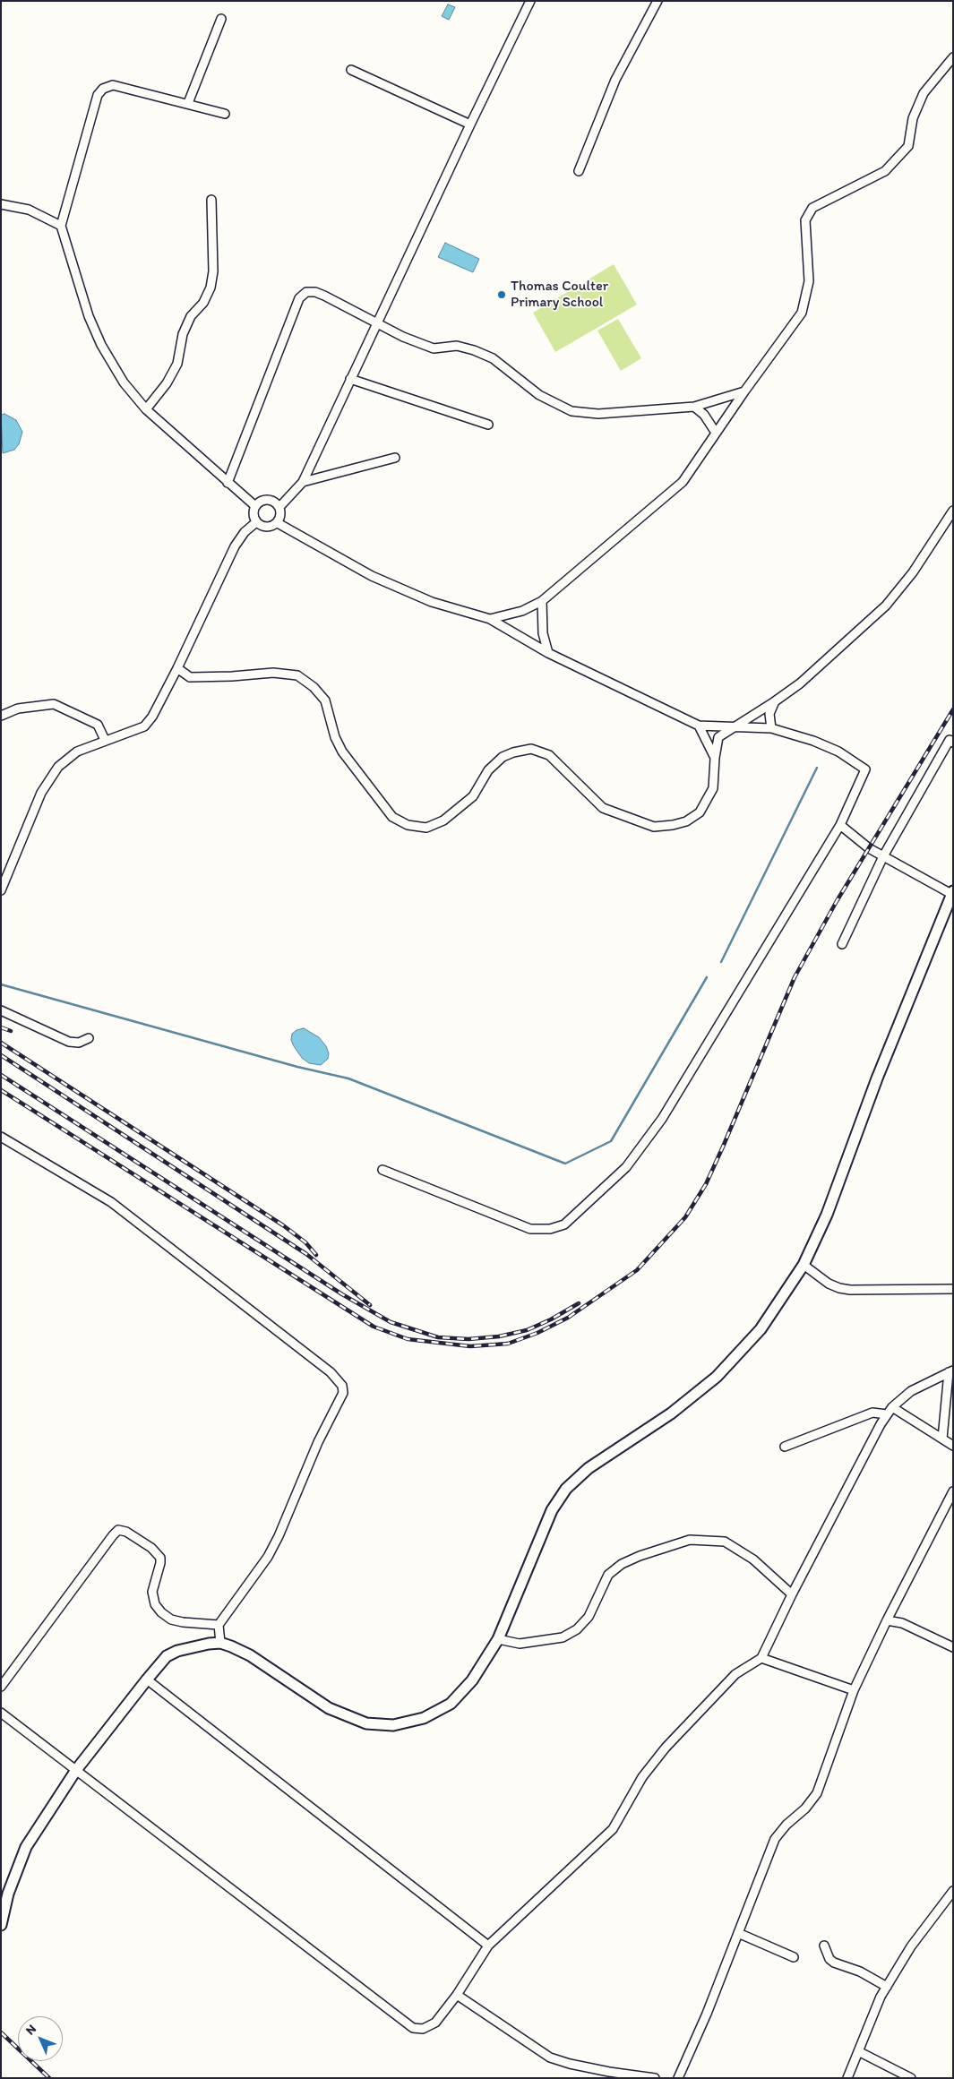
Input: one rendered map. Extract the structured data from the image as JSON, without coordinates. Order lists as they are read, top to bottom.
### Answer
{
  "places": ["Thomas Coulter Primary School"],
  "north": "top left"
}
